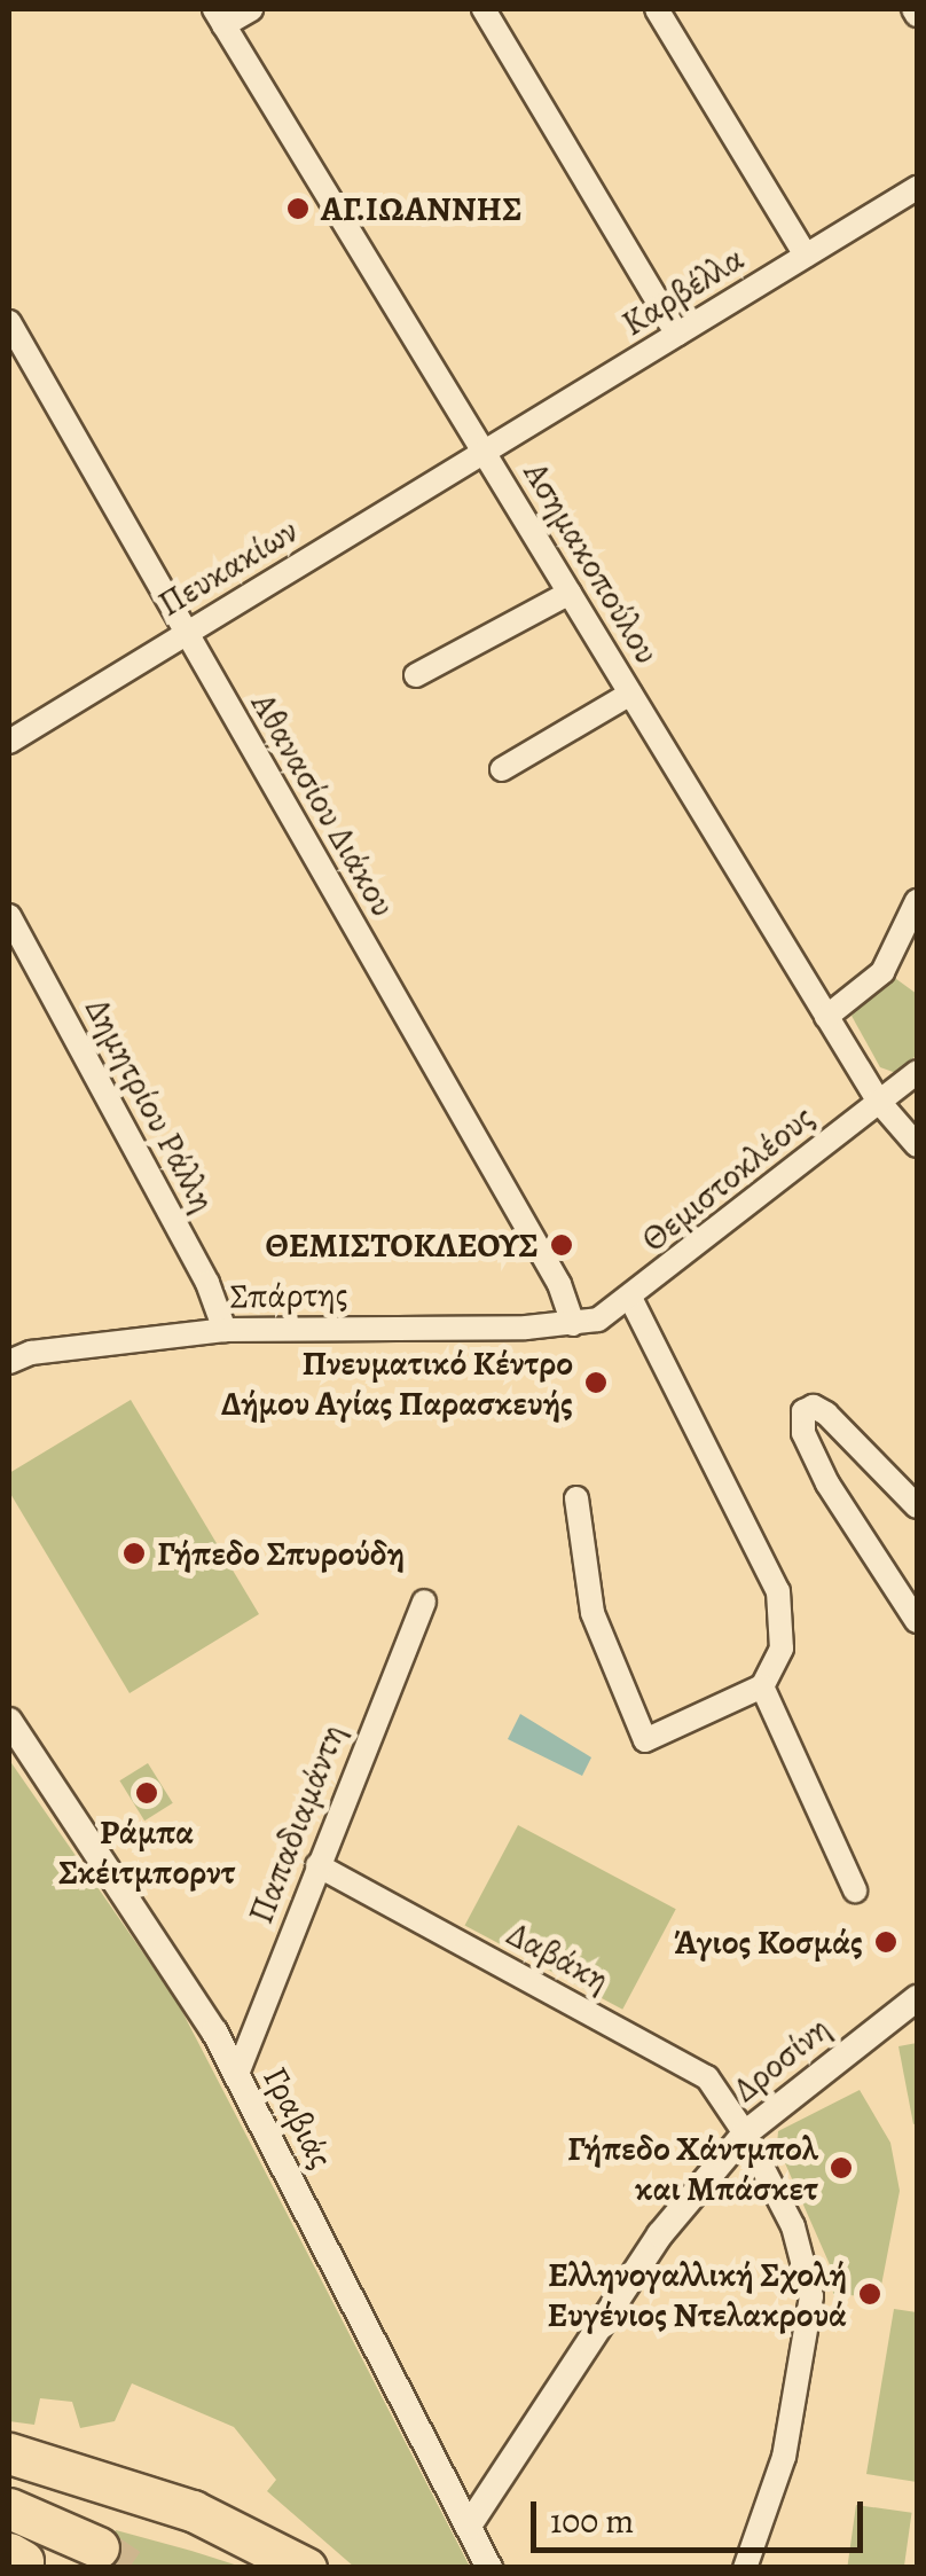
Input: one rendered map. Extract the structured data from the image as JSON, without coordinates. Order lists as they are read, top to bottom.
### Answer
{
  "streets": {
    "street": [
      "Καρβέλλα",
      "Ασημακοπούλου",
      "Πευκακίων",
      "Αθανασίου Διάκου",
      "Δημητρίου Ράλλη",
      "Θεμιστοκλέους",
      "Σπάρτης",
      "Παπαδιαμάντη",
      "Δαβάκη",
      "Δροσίνη",
      "Γραβιάς"
    ]
  },
  "crossings": [
    ["Καρβέλλα", "Ασημακοπούλου"],
    ["Καρβέλλα", "Πευκακίων"],
    ["Ασημακοπούλου", "Πευκακίων"],
    ["Ασημακοπούλου", "Θεμιστοκλέους"],
    ["Πευκακίων", "Αθανασίου Διάκου"],
    ["Αθανασίου Διάκου", "Θεμιστοκλέους"],
    ["Αθανασίου Διάκου", "Σπάρτης"],
    ["Δημητρίου Ράλλη", "Σπάρτης"],
    ["Θεμιστοκλέους", "Σπάρτης"],
    ["Παπαδιαμάντη", "Δαβάκη"],
    ["Παπαδιαμάντη", "Γραβιάς"],
    ["Δαβάκη", "Δροσίνη"],
    ["Δροσίνη", "Γραβιάς"]
  ],
  "places": [
    "ΑΓ.ΙΩΑΝΝΗΣ",
    "ΘΕΜΙΣΤΟΚΛΕΟΥΣ",
    "Πνευματικό Κέντρο Δήμου Αγίας Παρασκευής",
    "Γήπεδο Σπυρούδη",
    "Ράμπα Σκέιτμπορντ",
    "Άγιος Κοσμάς",
    "Γήπεδο Χάντμπολ και Μπάσκετ",
    "Ελληνογαλλική Σχολή Ευγένιος Ντελακρουά"
  ],
  "scale_bar": "100 m"
}
